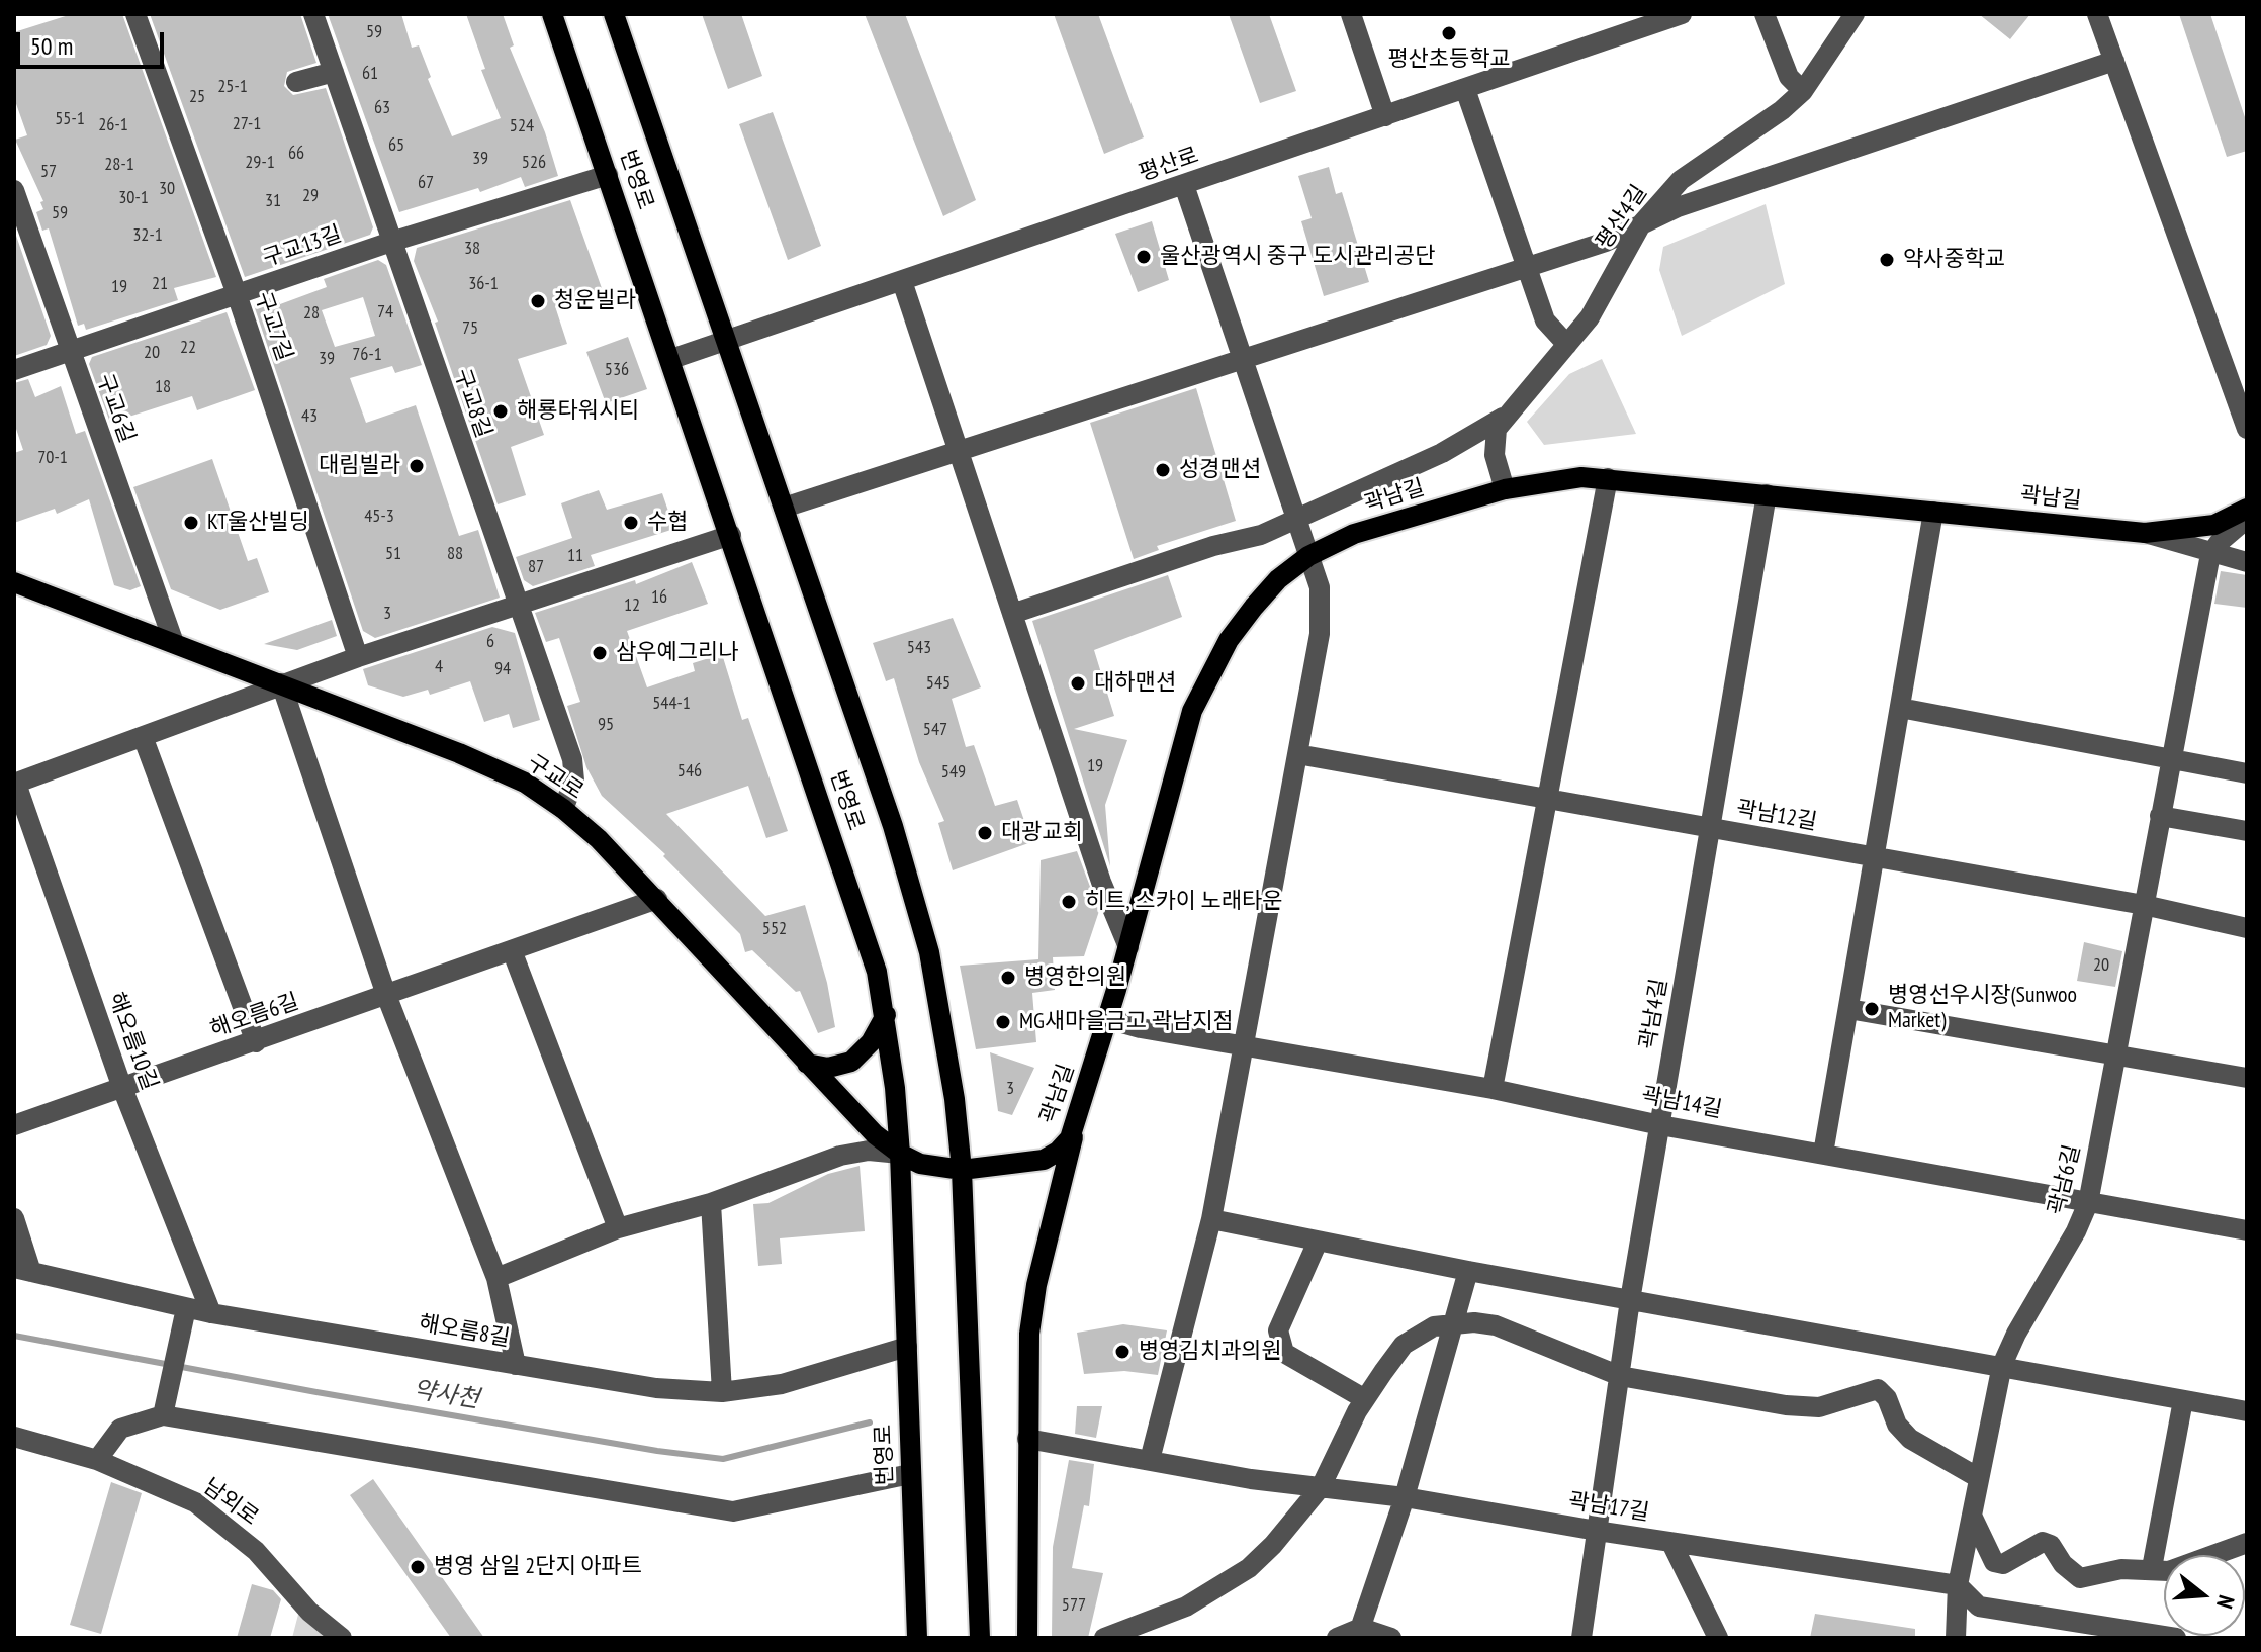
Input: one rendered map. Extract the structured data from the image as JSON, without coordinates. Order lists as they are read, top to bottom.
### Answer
{
  "streets": {
    "main road": ["번영로", "곽남길", "구교로"],
    "street": [
      "평산로",
      "평산4길",
      "구교13길",
      "구교7길",
      "구교8길",
      "구교6길",
      "곽남12길",
      "곽남4길",
      "해오름6길",
      "해오름10길",
      "곽남14길",
      "곽남6길",
      "해오름8길",
      "남외로",
      "곽남17길"
    ]
  },
  "crossings": [
    ["평산로", "번영로"],
    ["번영로", "구교13길"],
    ["번영로", "곽남길"],
    ["번영로", "구교로"],
    ["번영로", "해오름8길"],
    ["평산4길", "곽남길"],
    ["구교13길", "구교7길"],
    ["구교13길", "구교8길"],
    ["구교13길", "구교6길"],
    ["구교8길", "구교로"],
    ["구교6길", "구교로"],
    ["곽남길", "구교로"],
    ["곽남길", "곽남4길"],
    ["곽남길", "곽남14길"],
    ["구교로", "해오름6길"],
    ["곽남12길", "곽남4길"],
    ["곽남12길", "곽남6길"],
    ["곽남4길", "곽남14길"],
    ["곽남4길", "곽남17길"],
    ["해오름6길", "해오름10길"],
    ["해오름10길", "해오름8길"],
    ["곽남14길", "곽남6길"],
    ["곽남6길", "곽남17길"]
  ],
  "water": ["약사천"],
  "places": [
    "평산초등학교",
    "울산광역시 중구 도시관리공단",
    "약사중학교",
    "청운빌라",
    "해룡타워시티",
    "대림빌라",
    "성경맨션",
    "KT울산빌딩",
    "수협",
    "삼우예그리나",
    "대하맨션",
    "대광교회",
    "히트, 스카이 노래타운",
    "병영한의원",
    "병영선우시장(Sunwoo Market)",
    "MG새마을금고 곽남지점",
    "병영김치과의원",
    "병영 삼일 2단지 아파트"
  ],
  "house_numbers": [
    "59",
    "61",
    "25-1",
    "25",
    "63",
    "55-1",
    "27-1",
    "26-1",
    "524",
    "65",
    "66",
    "39",
    "29-1",
    "526",
    "28-1",
    "57",
    "67",
    "30",
    "29",
    "30-1",
    "31",
    "59",
    "32-1",
    "38",
    "21",
    "36-1",
    "19",
    "74",
    "28",
    "75",
    "22",
    "20",
    "76-1",
    "39",
    "536",
    "18",
    "43",
    "70-1",
    "45-3",
    "51",
    "88",
    "11",
    "87",
    "16",
    "12",
    "3",
    "6",
    "543",
    "4",
    "94",
    "545",
    "544-1",
    "95",
    "547",
    "19",
    "546",
    "549",
    "552",
    "20",
    "3",
    "577"
  ],
  "scale_bar": "50 m",
  "north": "right"
}
